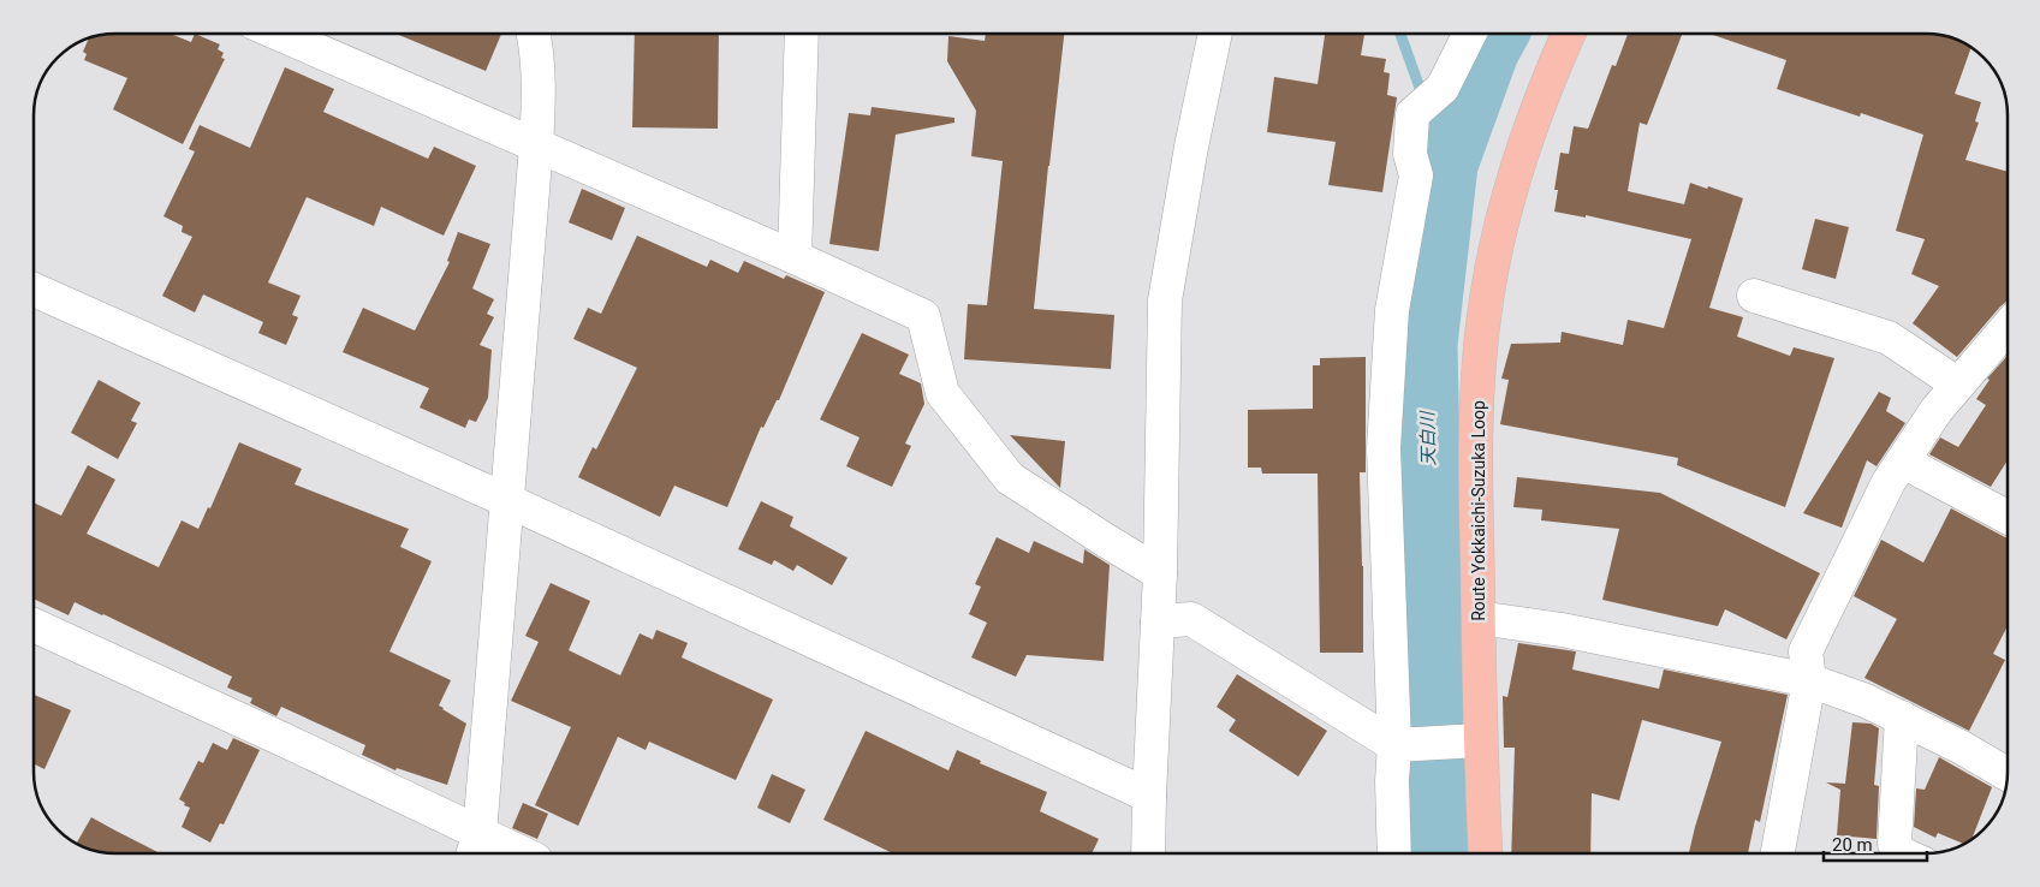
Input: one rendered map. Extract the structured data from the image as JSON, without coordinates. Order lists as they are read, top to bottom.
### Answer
{
  "streets": {
    "main road": ["Route Yokkaichi-Suzuka Loop"]
  },
  "water": ["天白川"],
  "scale_bar": "20 m"
}
